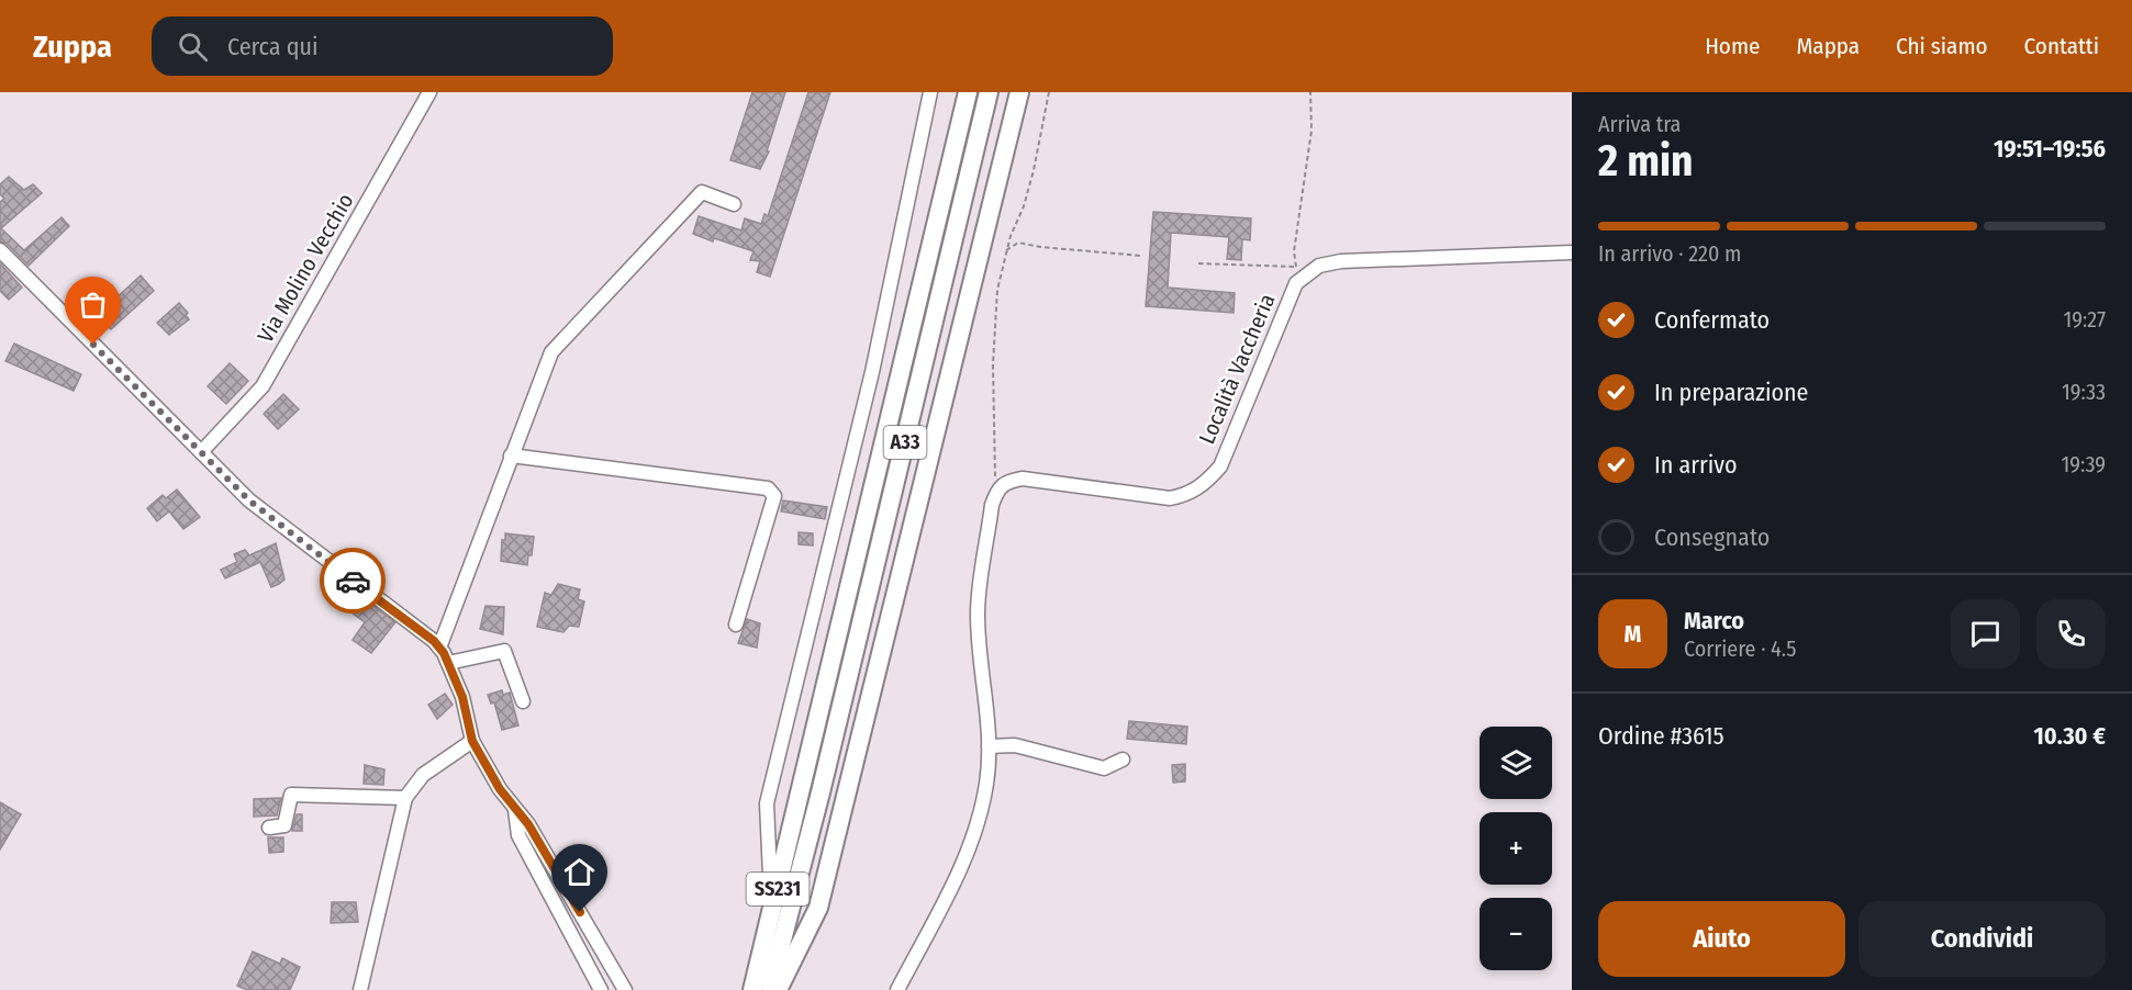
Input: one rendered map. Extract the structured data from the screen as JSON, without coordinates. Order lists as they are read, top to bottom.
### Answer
{
  "streets": {
    "highway": ["A33", "SS231"],
    "street": ["Via Molino Vecchio", "Località Vaccheria"]
  },
  "crossings": [
    ["A33", "SS231"]
  ],
  "page": {
    "header": "Zuppa",
    "search": "Cerca qui",
    "nav": [
      "Home",
      "Mappa",
      "Chi siamo",
      "Contatti"
    ],
    "heading": ["2 min", "Arriva tra", "19:51–19:56"],
    "panel": [
      "Marco",
      "Corriere · 4.5",
      "Ordine #3615",
      "10.30 €"
    ],
    "bar": "In arrivo · 220 m",
    "list": [
      ["Confermato", "19:27"],
      ["In preparazione", "19:33"],
      ["In arrivo", "19:39"],
      "Consegnato"
    ],
    "round": "M",
    "map_buttons": ["+", "−"],
    "buttons": ["Aiuto", "Condividi"]
  }
}
